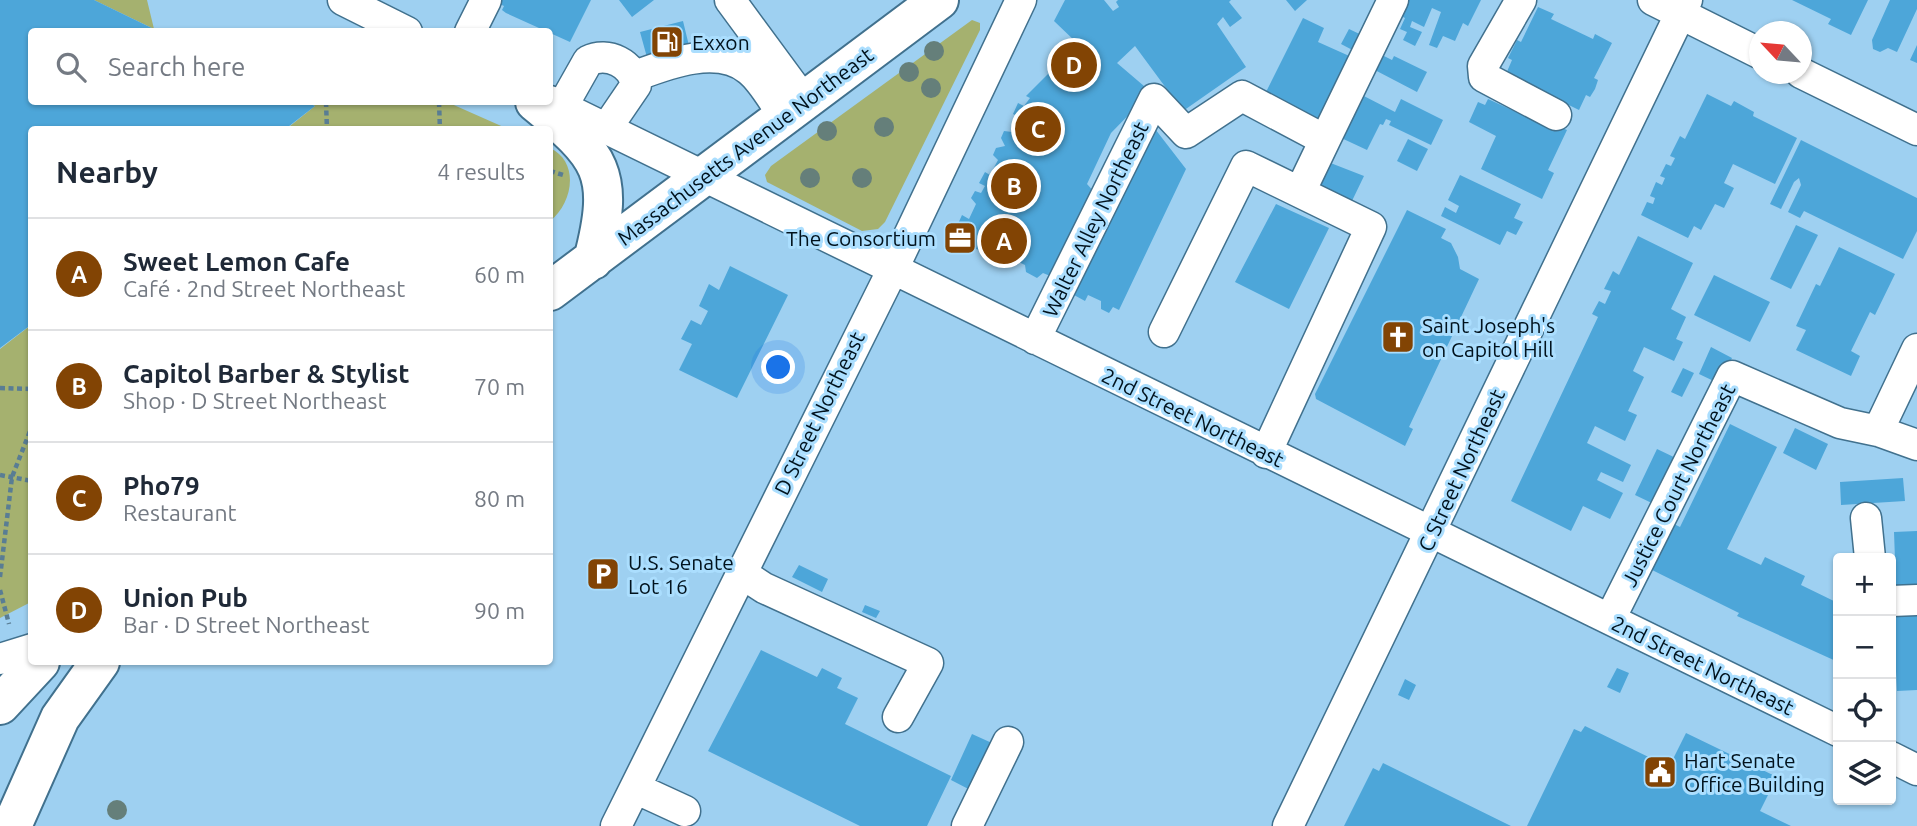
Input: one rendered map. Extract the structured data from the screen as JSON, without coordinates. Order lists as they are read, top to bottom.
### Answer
{
  "streets": {
    "main road": ["Massachusetts Avenue Northeast"],
    "street": [
      "Walter Alley Northeast",
      "D Street Northeast",
      "2nd Street Northeast",
      "C Street Northeast",
      "Justice Court Northeast"
    ]
  },
  "crossings": [
    ["Massachusetts Avenue Northeast", "2nd Street Northeast"],
    ["Walter Alley Northeast", "2nd Street Northeast"],
    ["D Street Northeast", "2nd Street Northeast"],
    ["2nd Street Northeast", "C Street Northeast"],
    ["2nd Street Northeast", "Justice Court Northeast"]
  ],
  "places": {
    "fuel station": ["Exxon"],
    "office": ["The Consortium"],
    "church": ["Saint Joseph's on Capitol Hill"],
    "parking": ["U.S. Senate Lot 16"],
    "public building": ["Hart Senate Office Building"]
  },
  "north": "top left",
  "page": {
    "search": "Search here",
    "pins": [
      "D",
      "C",
      "B",
      "A"
    ],
    "heading": ["Nearby", "4 results"],
    "list": [
      {
        "mark": "A",
        "name": "Sweet Lemon Cafe",
        "note": "Café · 2nd Street Northeast",
        "value": "60 m"
      },
      {
        "mark": "B",
        "name": "Capitol Barber & Stylist",
        "note": "Shop · D Street Northeast",
        "value": "70 m"
      },
      {
        "mark": "C",
        "name": "Pho79",
        "note": "Restaurant",
        "value": "80 m"
      },
      {
        "mark": "D",
        "name": "Union Pub",
        "note": "Bar · D Street Northeast",
        "value": "90 m"
      }
    ],
    "map_buttons": ["+", "−"]
  }
}
